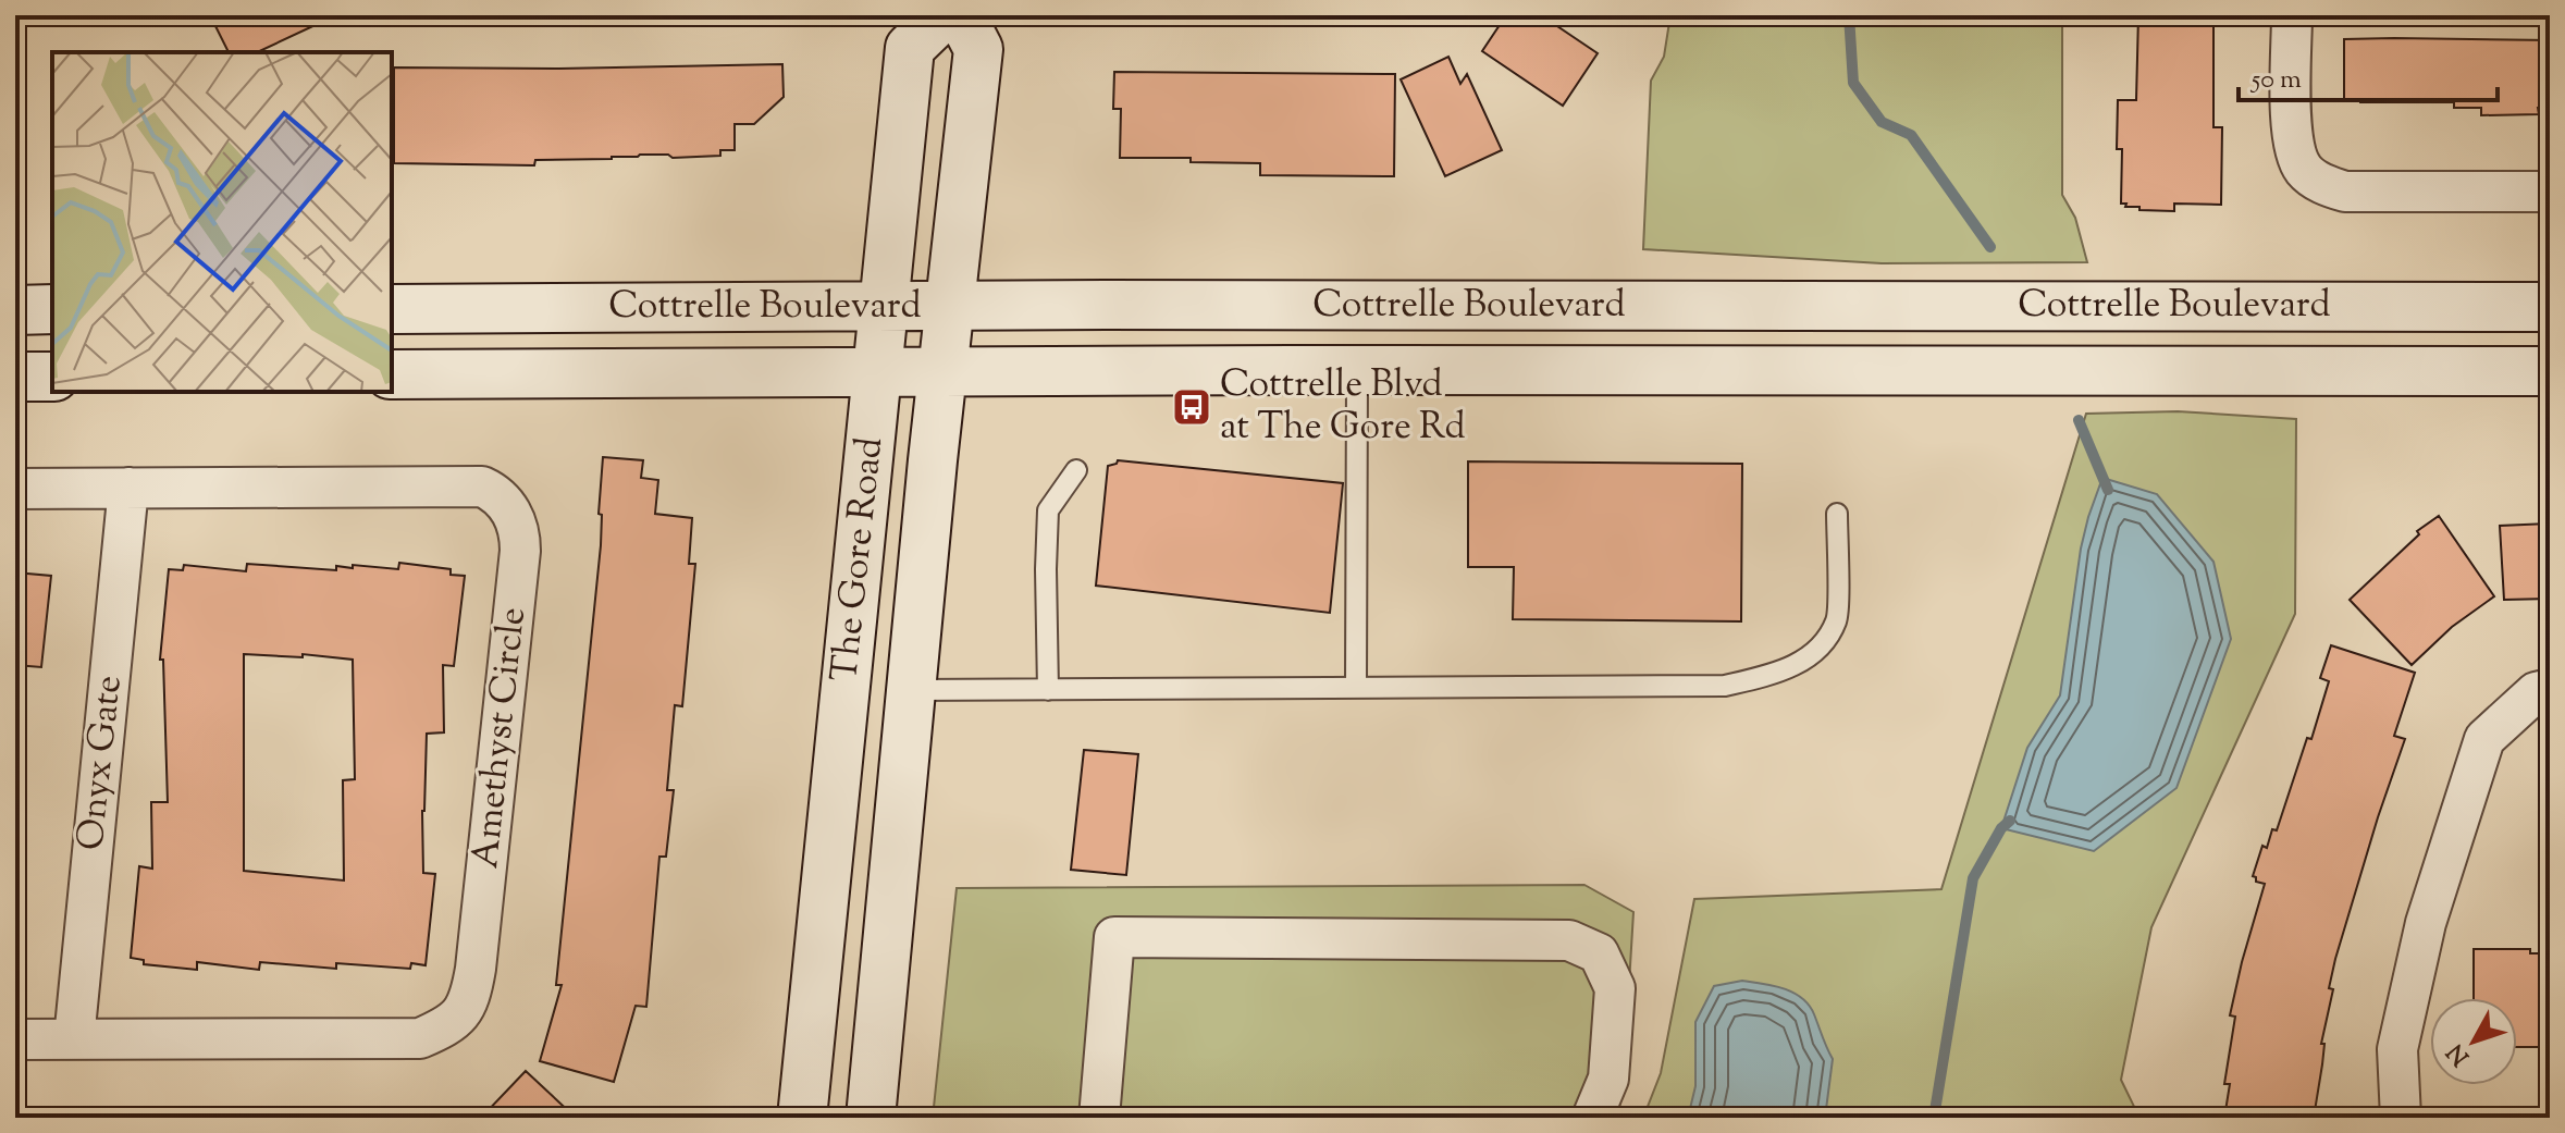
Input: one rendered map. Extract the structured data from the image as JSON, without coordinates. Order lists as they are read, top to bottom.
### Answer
{
  "streets": {
    "main road": ["Cottrelle Boulevard", "The Gore Road"],
    "street": ["Amethyst Circle", "Onyx Gate"]
  },
  "crossings": [
    ["Cottrelle Boulevard", "The Gore Road"],
    ["Amethyst Circle", "Onyx Gate"]
  ],
  "places": {
    "bus stop": ["Cottrelle Blvd at The Gore Rd"]
  },
  "scale_bar": "50 m",
  "north": "bottom left"
}
